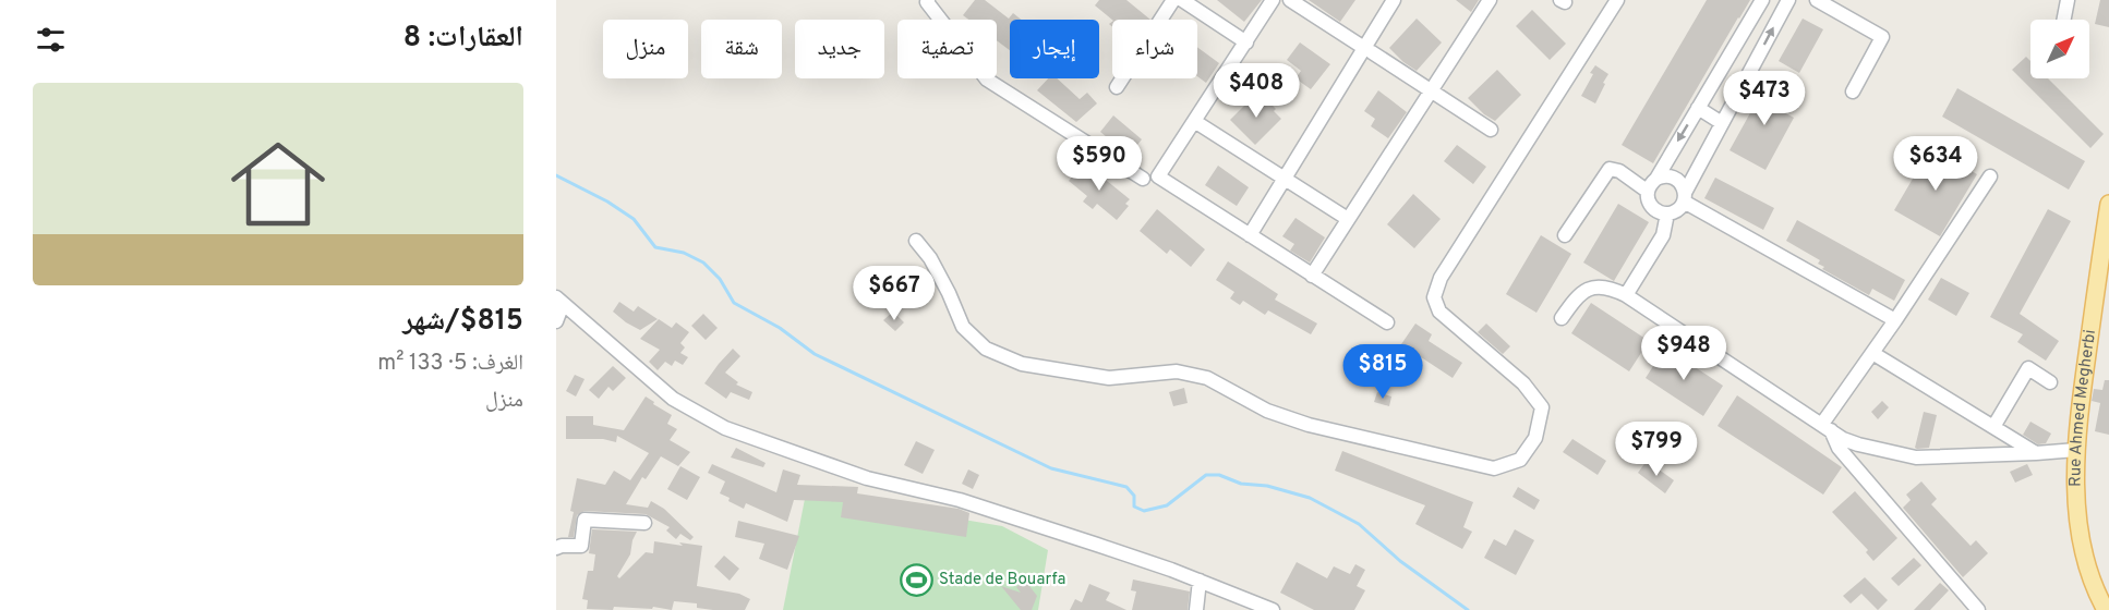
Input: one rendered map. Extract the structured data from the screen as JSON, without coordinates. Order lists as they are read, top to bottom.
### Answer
{
  "streets": {
    "main road": ["Rue Ahmed Megherbi"]
  },
  "places": {
    "sports": ["Stade de Bouarfa"]
  },
  "north": "top right",
  "page": {
    "heading": "العقارات: 8",
    "chip": [
      "شراء",
      "إيجار",
      "تصفية",
      "جديد",
      "شقة",
      "منزل"
    ],
    "price": [
      "$408",
      "$473",
      "$590",
      "$634",
      "$667",
      "$948",
      "$815",
      "$799"
    ],
    "list": [
      {
        "name": "$815/شهر",
        "note": "الغرف: 5 · 133 m² · منزل"
      }
    ]
  }
}
